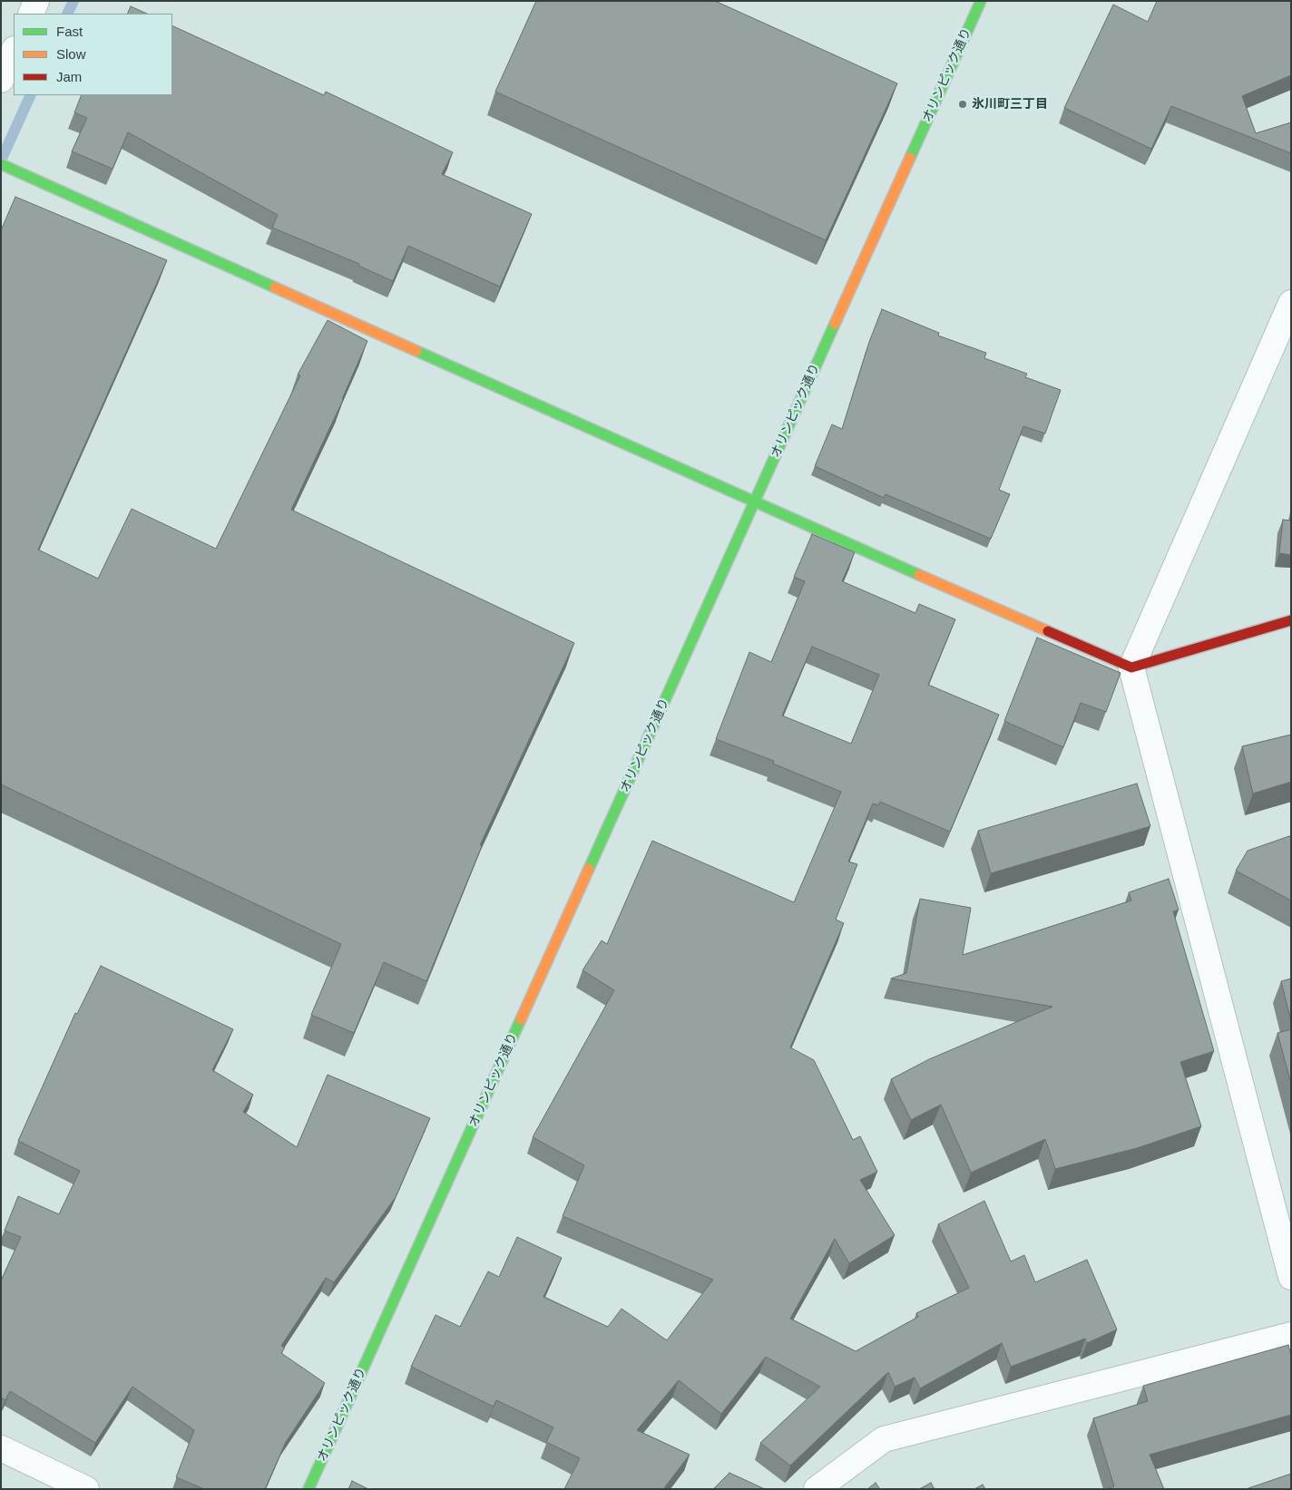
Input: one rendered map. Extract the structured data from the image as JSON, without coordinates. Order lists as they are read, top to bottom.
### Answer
{
  "streets": {
    "main road": ["オリンピック通り"]
  },
  "places": ["氷川町三丁目"],
  "legend": ["Fast", "Slow", "Jam"]
}
